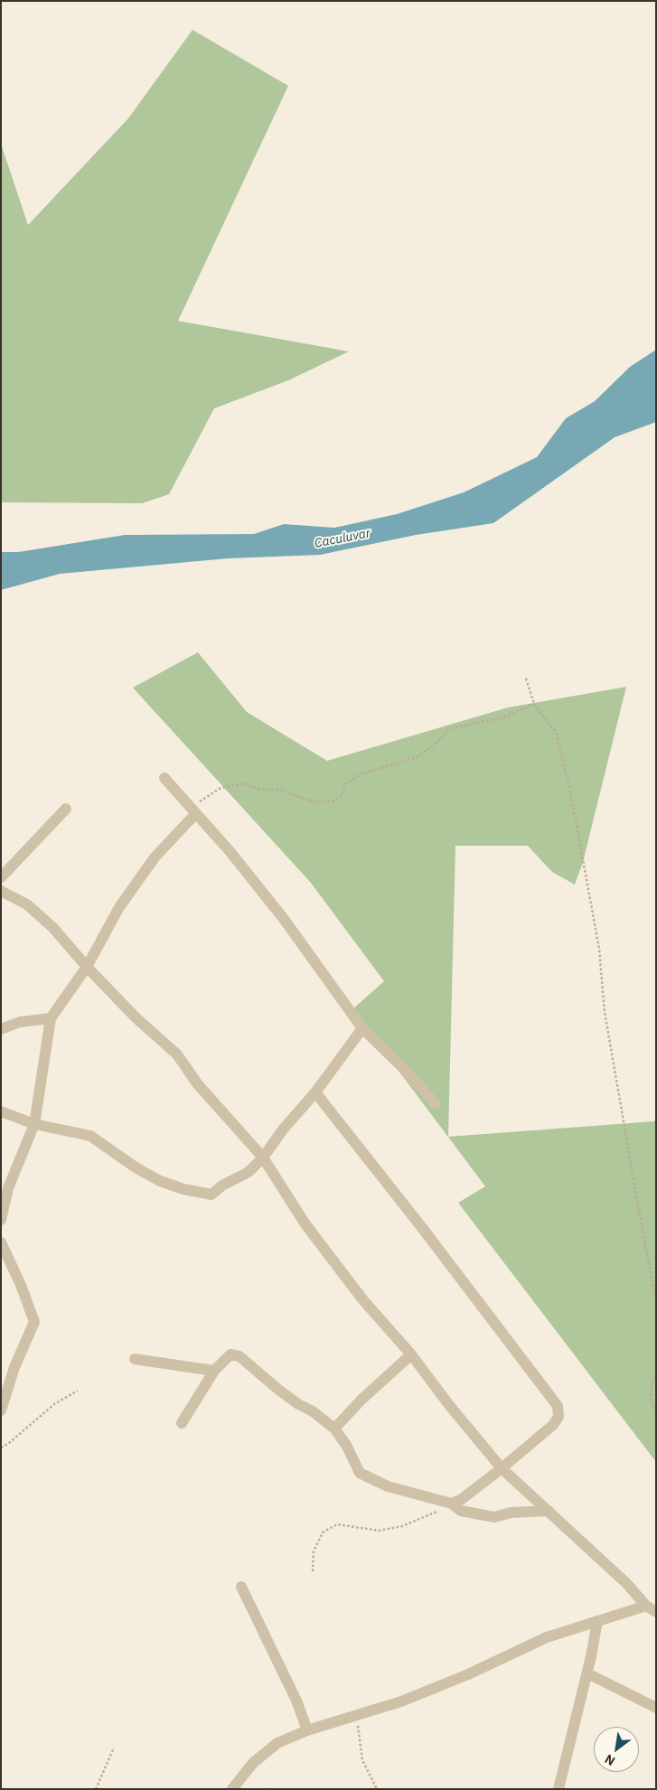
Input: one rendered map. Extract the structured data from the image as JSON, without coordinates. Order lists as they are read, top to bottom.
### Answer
{
  "water": ["Caculuvar"],
  "north": "bottom left"
}
